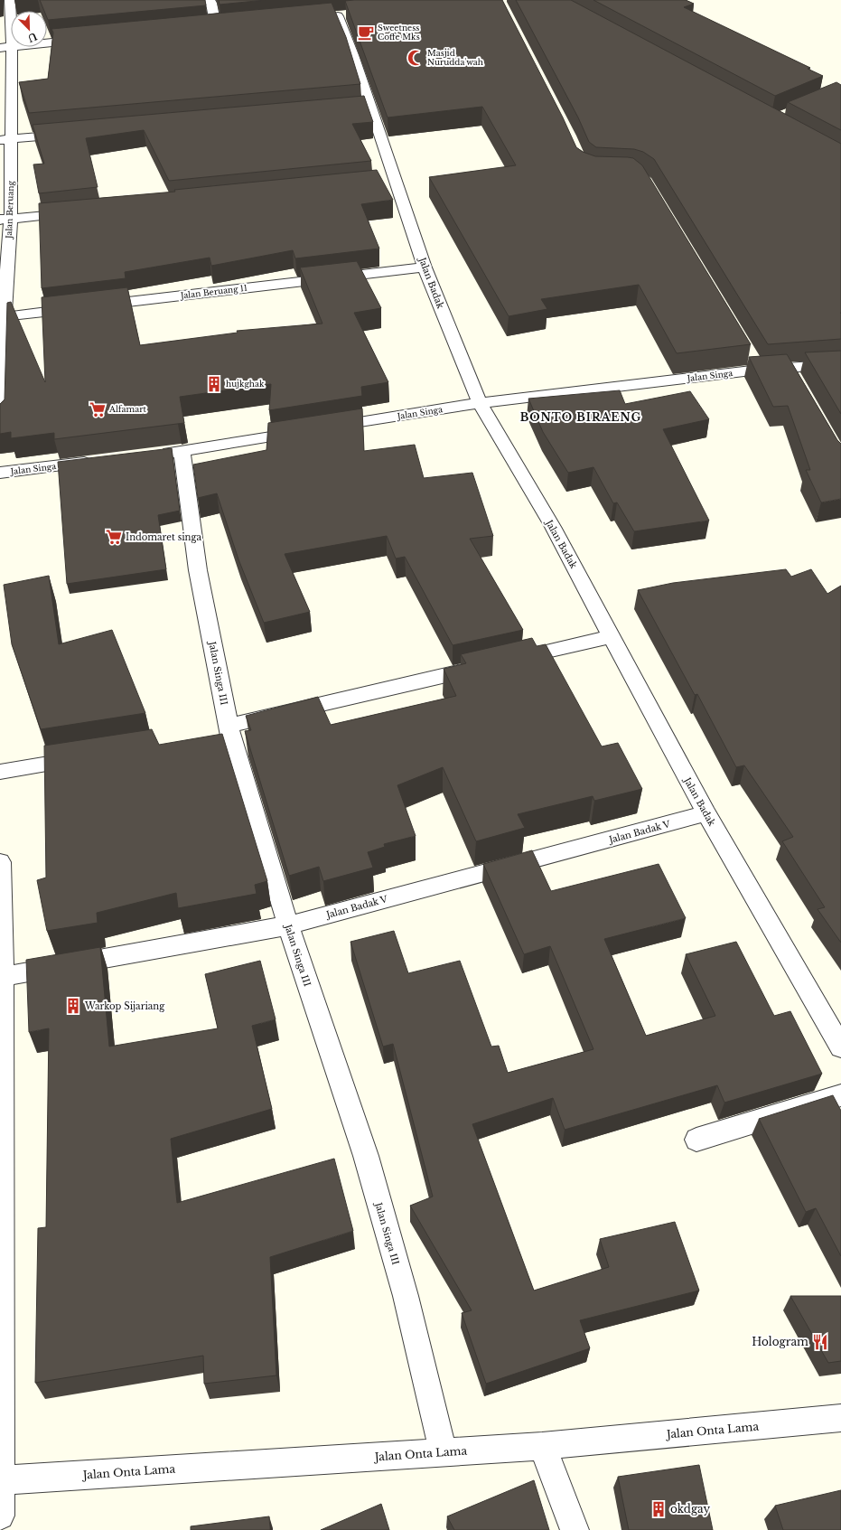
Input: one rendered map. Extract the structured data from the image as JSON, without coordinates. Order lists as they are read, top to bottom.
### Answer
{
  "streets": {
    "street": [
      "Jalan Beruang",
      "Jalan Badak",
      "Jalan Beruang 11",
      "Jalan Singa",
      "Jalan Singa III",
      "Jalan Badak V",
      "Jalan Onta Lama"
    ]
  },
  "crossings": [
    ["Jalan Beruang", "Jalan Beruang 11"],
    ["Jalan Badak", "Jalan Beruang 11"],
    ["Jalan Badak", "Jalan Singa"],
    ["Jalan Badak", "Jalan Badak V"],
    ["Jalan Singa", "Jalan Singa III"],
    ["Jalan Singa III", "Jalan Badak V"],
    ["Jalan Singa III", "Jalan Onta Lama"]
  ],
  "districts": ["BONTO BIRAENG"],
  "places": {
    "cafe": ["Sweetness Coffe Mks"],
    "mosque": ["Masjid Nurudda'wah"],
    "building": ["hujkghak", "Warkop Sijariang", "okdgay"],
    "supermarket": ["Alfamart", "Indomaret singa"],
    "restaurant": ["Hologram"]
  },
  "north": "bottom right"
}
